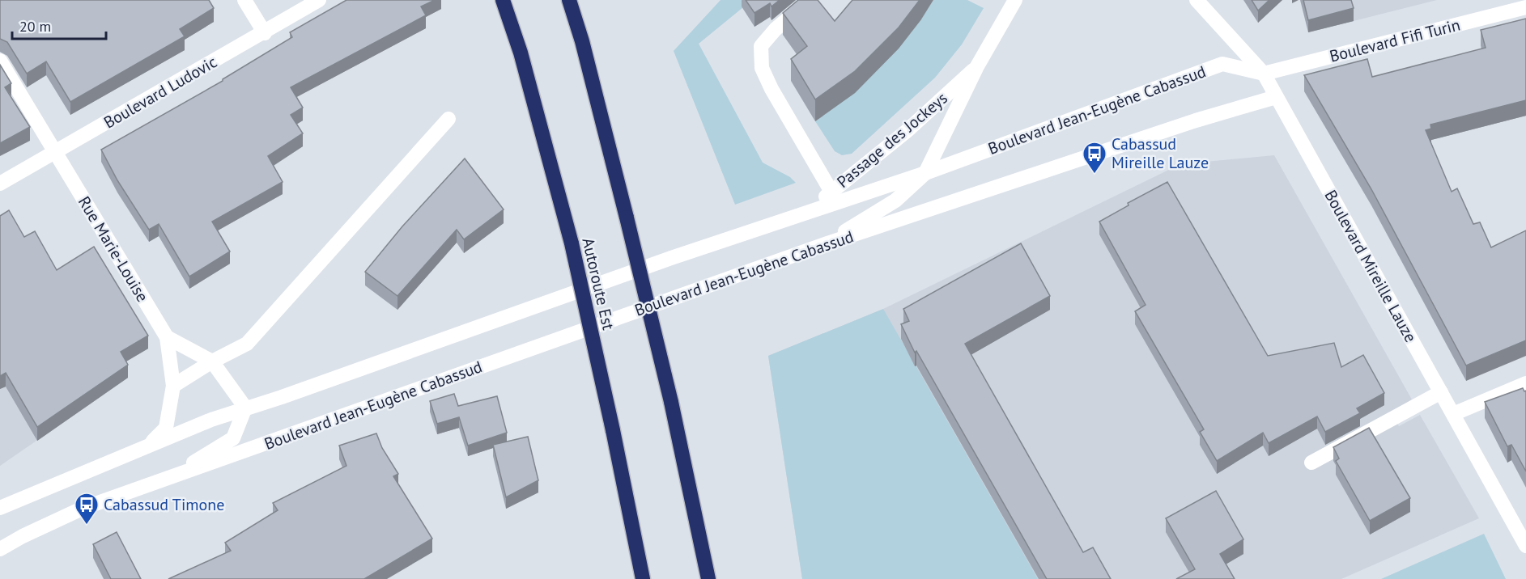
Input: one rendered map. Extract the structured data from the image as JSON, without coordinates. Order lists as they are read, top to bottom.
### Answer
{
  "streets": {
    "highway": ["Autoroute Est"],
    "street": [
      "Boulevard Fifi Turin",
      "Boulevard Ludovic",
      "Boulevard Jean-Eugène Cabassud",
      "Passage des Jockeys",
      "Rue Marie-Louise",
      "Boulevard Mireille Lauze"
    ]
  },
  "crossings": [
    ["Boulevard Fifi Turin", "Boulevard Jean-Eugène Cabassud"],
    ["Boulevard Fifi Turin", "Boulevard Mireille Lauze"],
    ["Boulevard Ludovic", "Rue Marie-Louise"],
    ["Boulevard Jean-Eugène Cabassud", "Passage des Jockeys"],
    ["Boulevard Jean-Eugène Cabassud", "Rue Marie-Louise"],
    ["Boulevard Jean-Eugène Cabassud", "Boulevard Mireille Lauze"]
  ],
  "places": {
    "bus stop": ["Cabassud Mireille Lauze", "Cabassud Timone"]
  },
  "scale_bar": "20 m"
}
